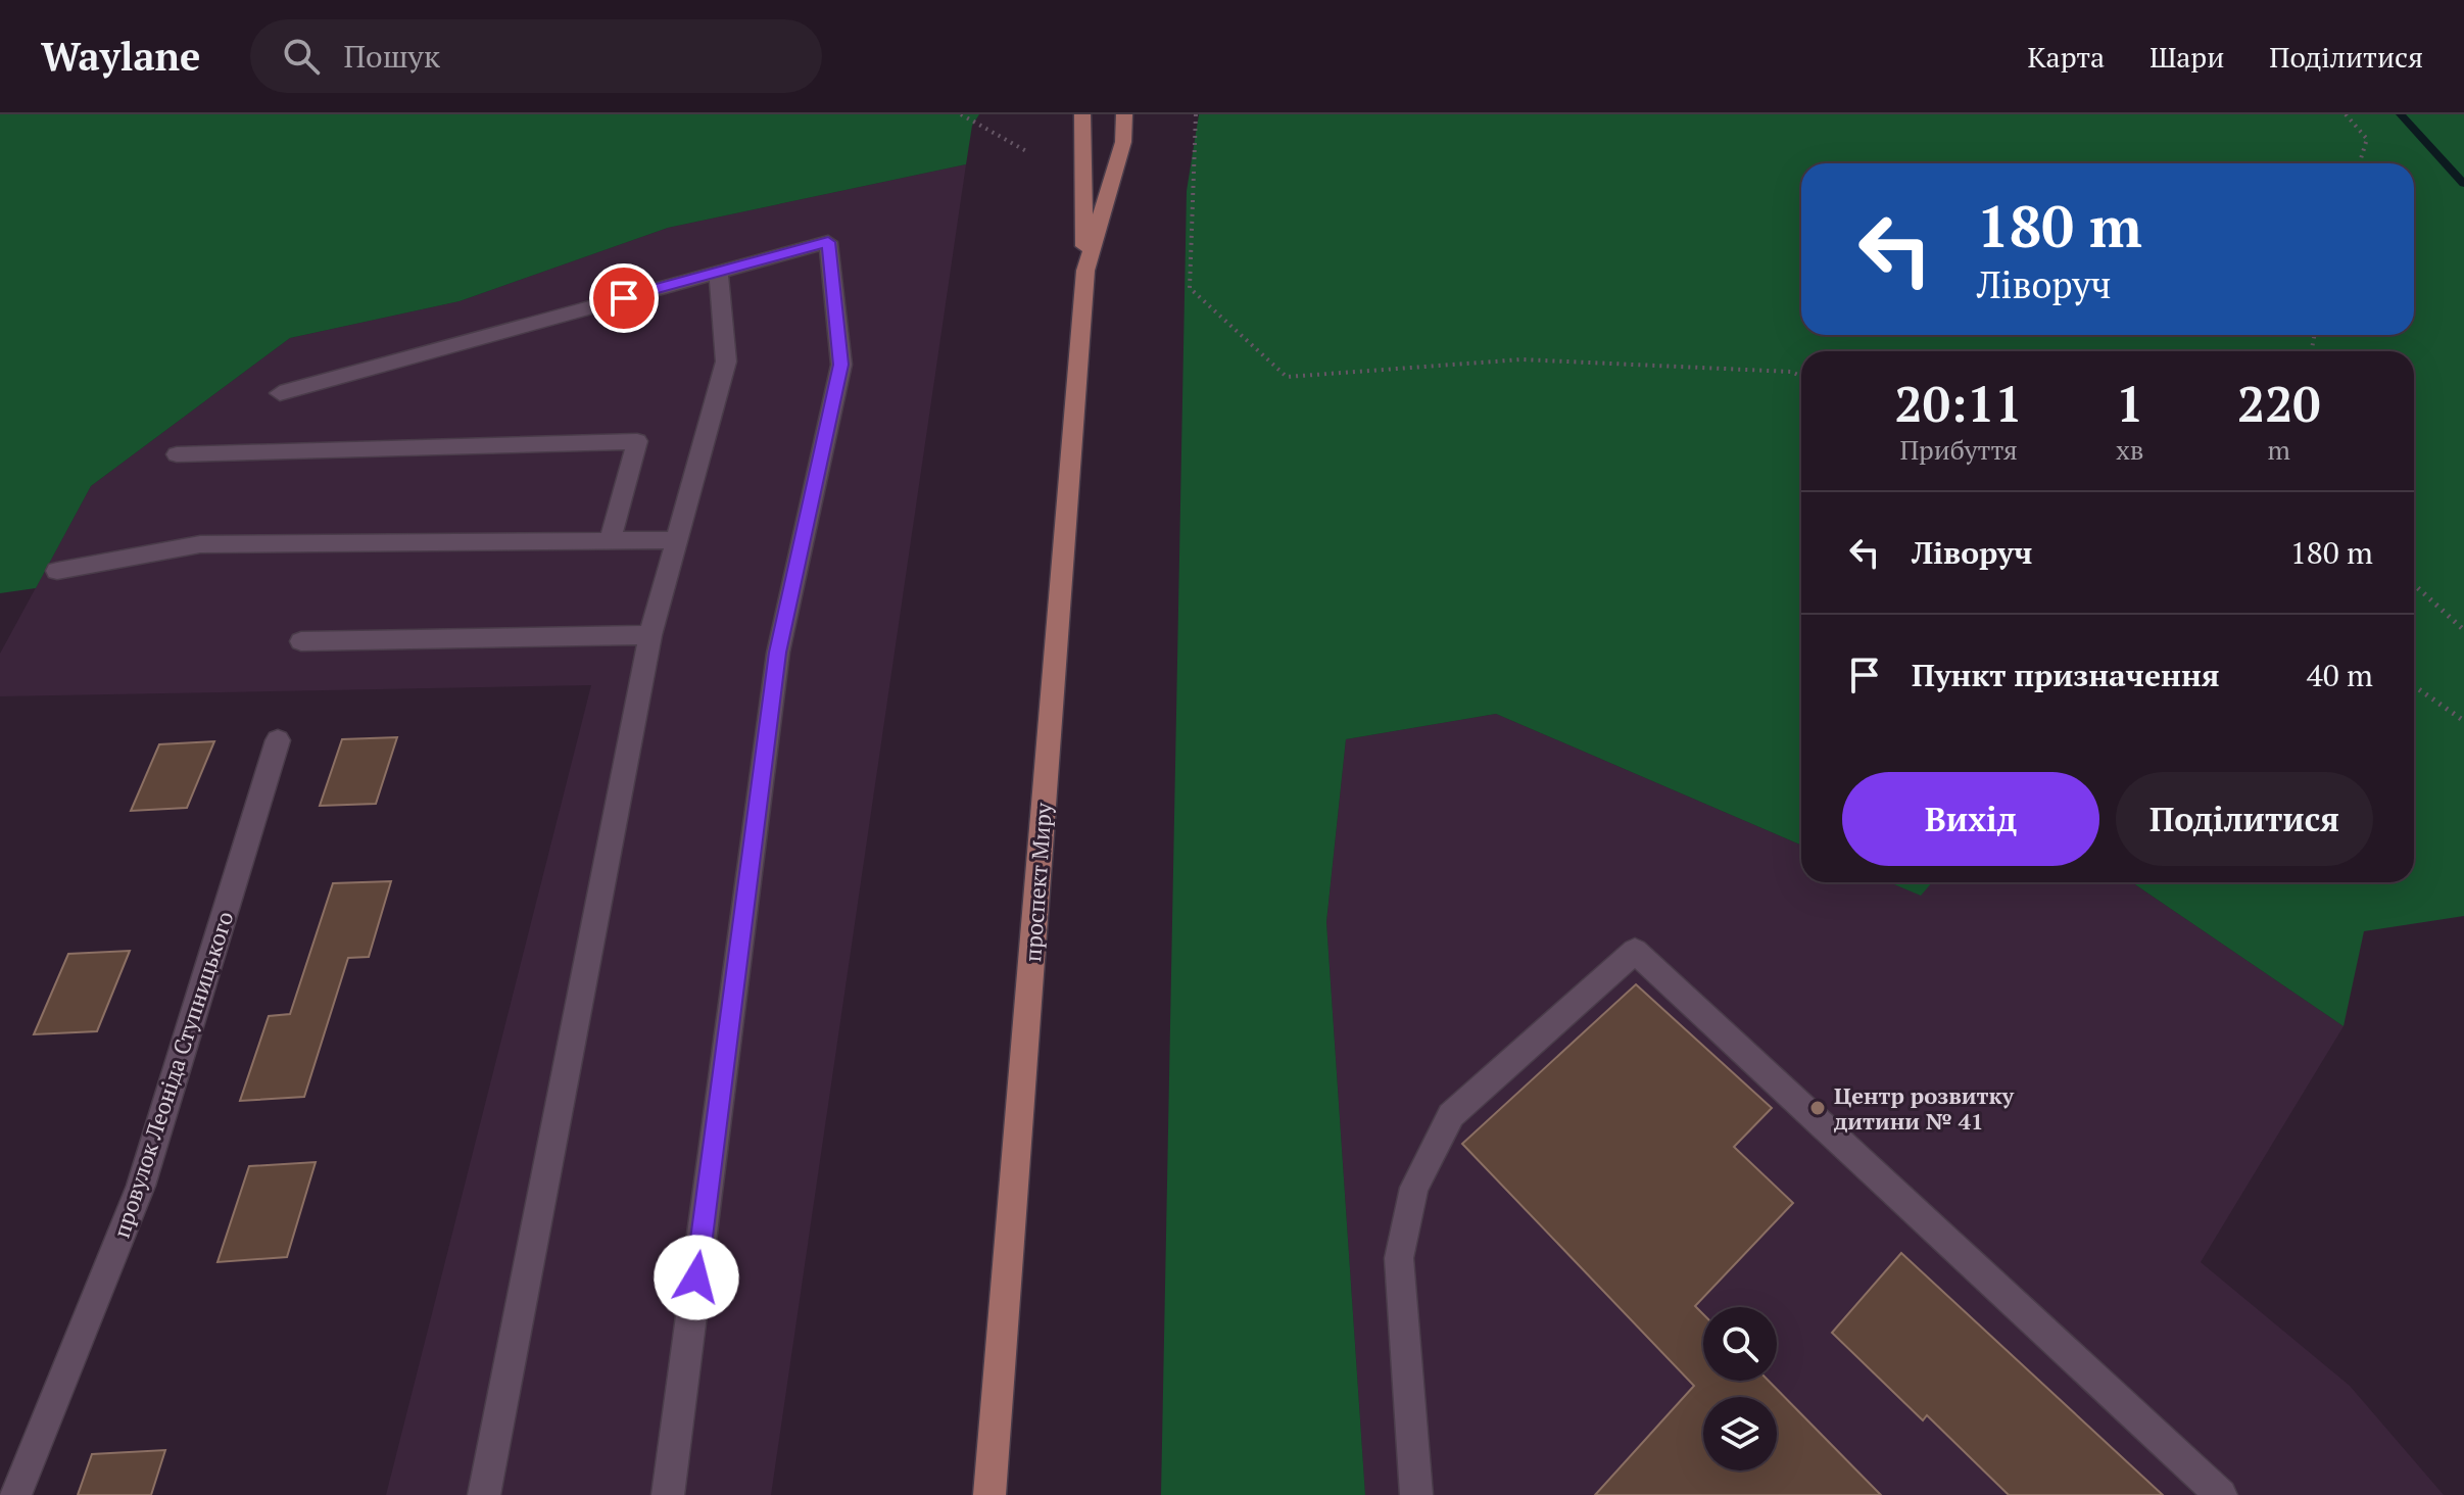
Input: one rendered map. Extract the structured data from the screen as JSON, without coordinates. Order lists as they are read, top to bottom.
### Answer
{
  "streets": {
    "main road": ["проспект Миру"],
    "street": ["провулок Леоніда Ступницького"]
  },
  "places": ["Центр розвитку дитини № 41"],
  "page": {
    "header": "Waylane",
    "search": "Пошук",
    "nav": ["Карта", "Шари", "Поділитися"],
    "turn": ["180 m", "Ліворуч"],
    "eta": [
      "20:11",
      "Прибуття",
      "1",
      "хв",
      "220",
      "m"
    ],
    "list": [
      {
        "name": "Ліворуч",
        "value": "180 m"
      },
      {
        "name": "Пункт призначення",
        "value": "40 m"
      }
    ],
    "buttons": ["Вихід", "Поділитися"]
  }
}
